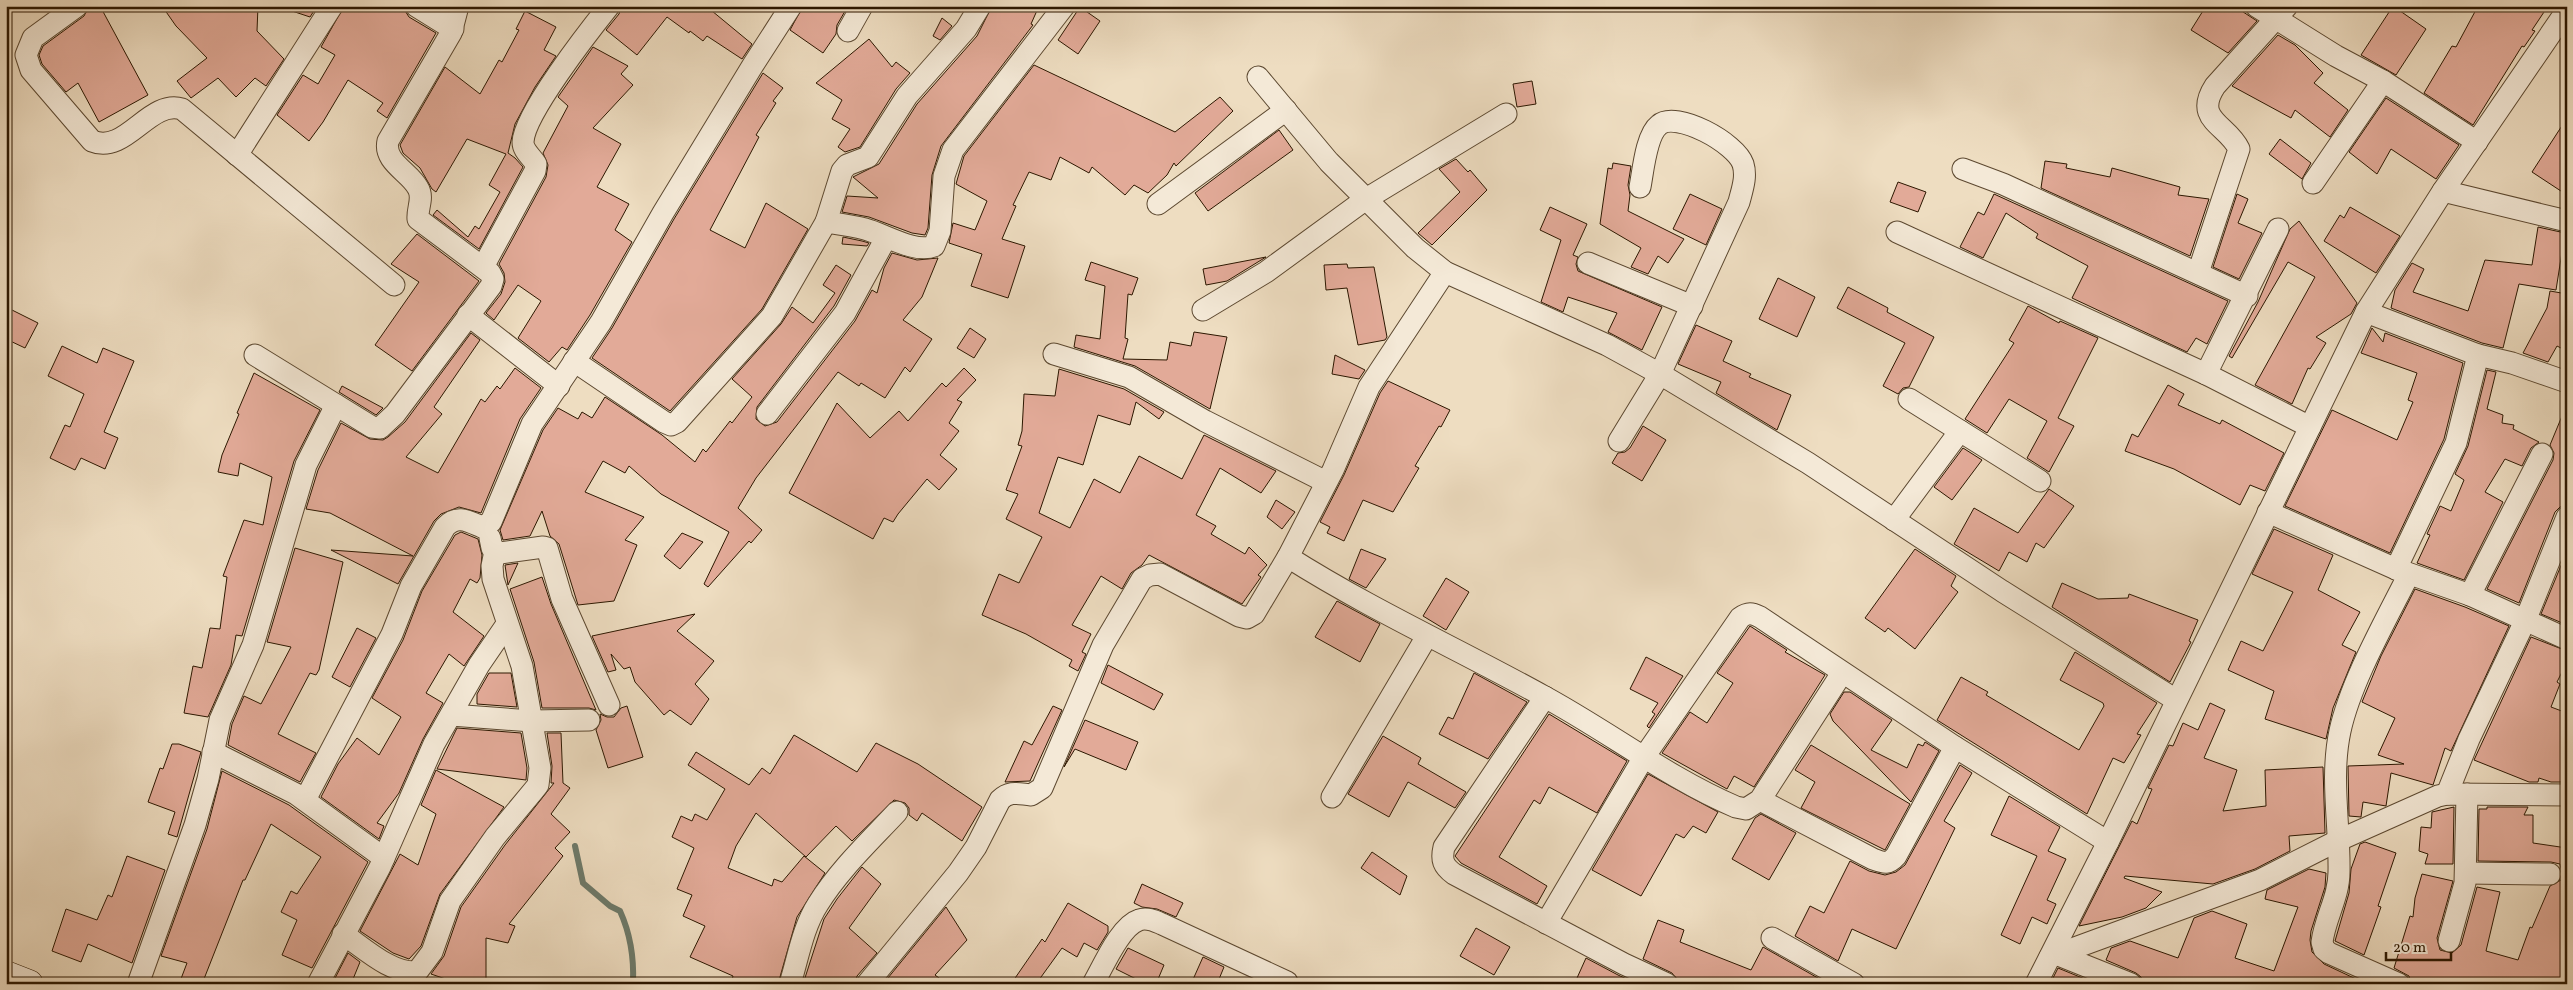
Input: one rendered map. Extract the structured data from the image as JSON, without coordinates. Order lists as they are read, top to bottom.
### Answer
{
  "scale_bar": "20 m"
}
